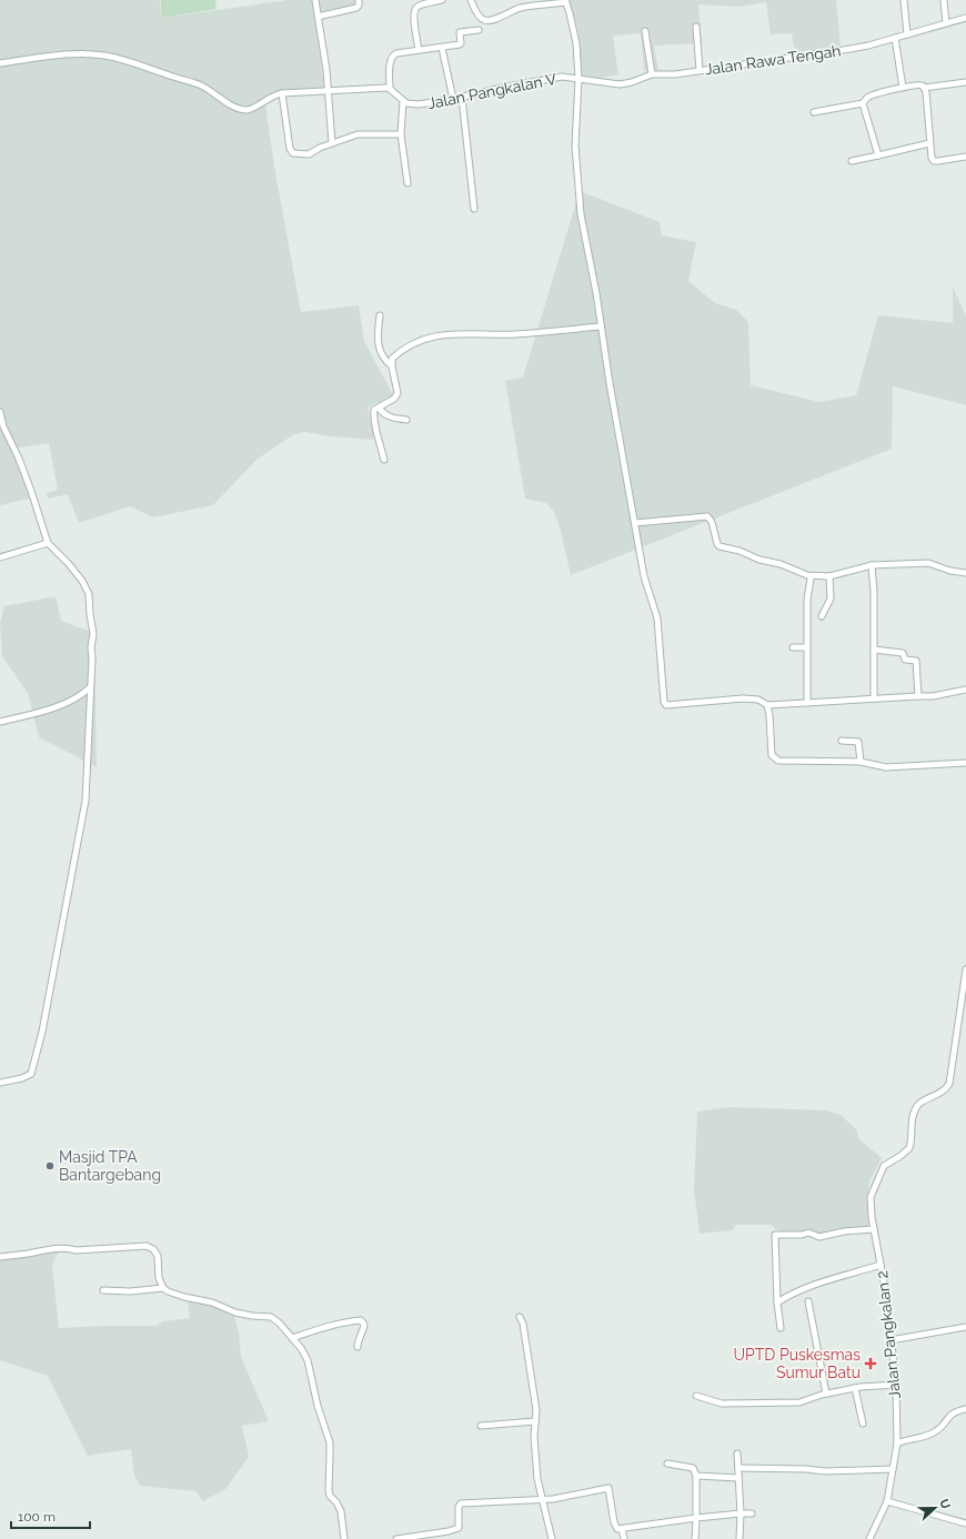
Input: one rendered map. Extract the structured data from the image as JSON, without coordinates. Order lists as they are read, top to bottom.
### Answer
{
  "streets": {
    "street": ["Jalan Rawa Tengah", "Jalan Pangkalan V", "Jalan Pangkalan 2"]
  },
  "crossings": [
    ["Jalan Rawa Tengah", "Jalan Pangkalan V"]
  ],
  "places": {
    "other": ["Masjid TPA Bantargebang"],
    "health": ["UPTD Puskesmas Sumur Batu"]
  },
  "scale_bar": "100 m",
  "north": "right"
}
